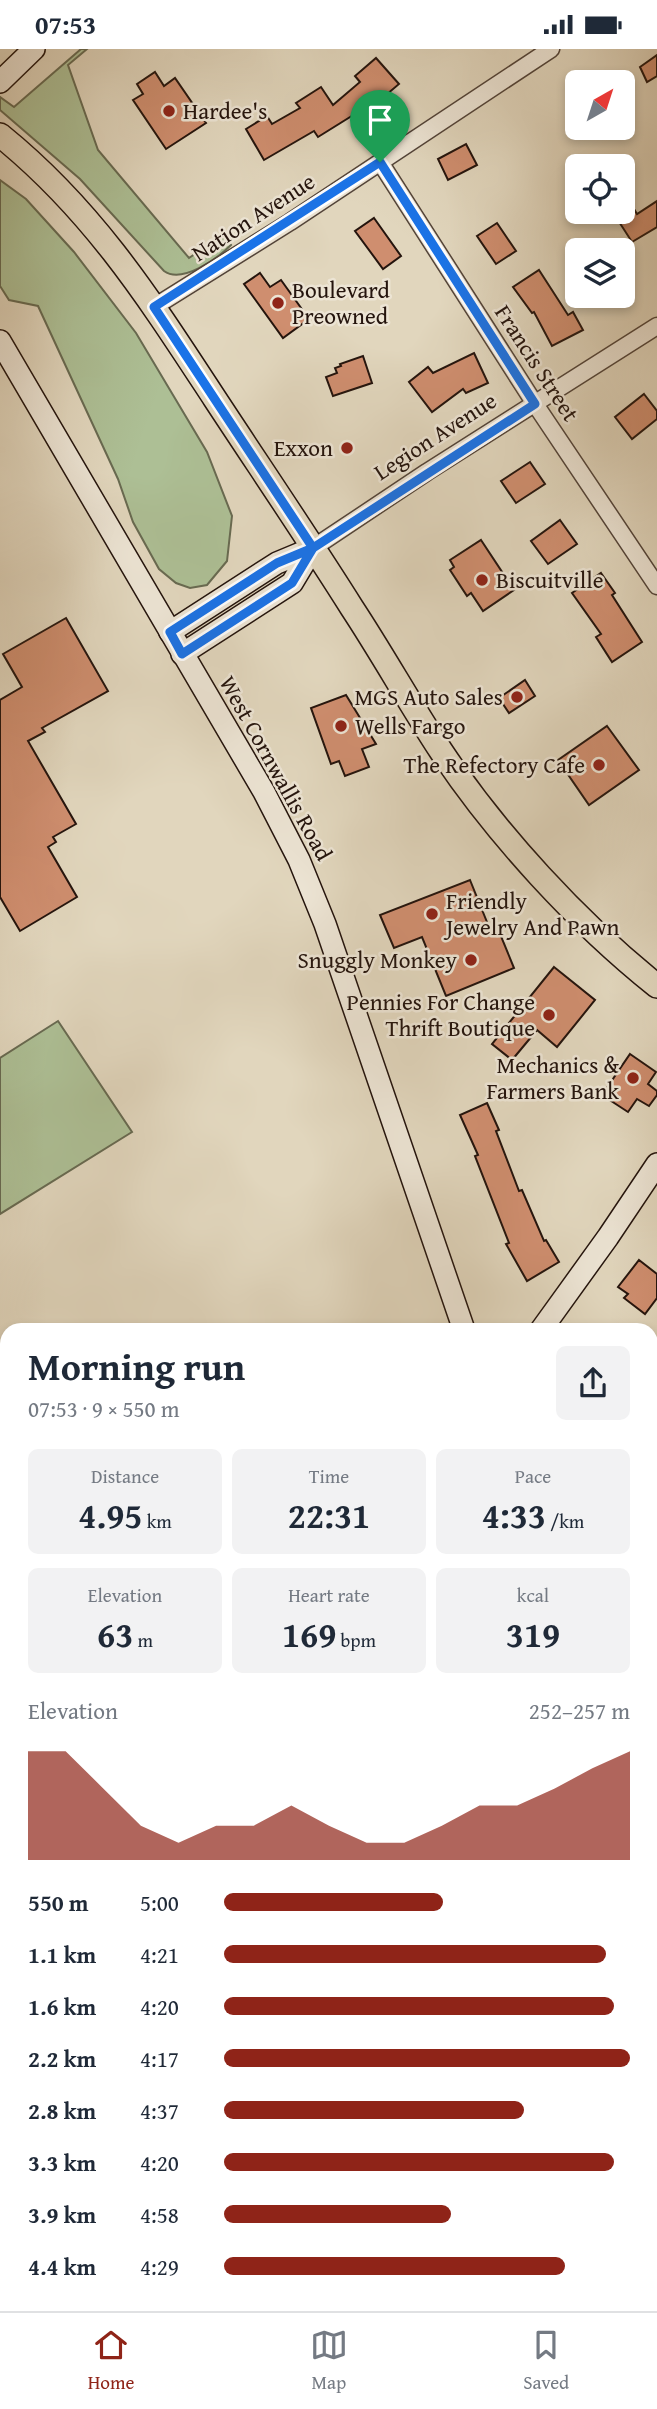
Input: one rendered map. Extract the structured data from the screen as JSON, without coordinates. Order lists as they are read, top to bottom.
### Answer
{
  "streets": {
    "street": [
      "Nation Avenue",
      "Francis Street",
      "Legion Avenue",
      "West Cornwallis Road"
    ]
  },
  "crossings": [
    ["Nation Avenue", "Francis Street"],
    ["Francis Street", "Legion Avenue"],
    ["Legion Avenue", "West Cornwallis Road"]
  ],
  "places": [
    "Hardee's",
    "Boulevard Preowned",
    "Exxon",
    "Biscuitville",
    "MGS Auto Sales",
    "Wells Fargo",
    "The Refectory Cafe",
    "Friendly Jewelry And Pawn",
    "Snuggly Monkey",
    "Pennies For Change Thrift Boutique",
    "Mechanics & Farmers Bank"
  ],
  "north": "top right",
  "page": {
    "status": "07:53",
    "heading": ["Morning run", "07:53 · 9 × 550 m"],
    "stats": [
      ["Distance", "4.95 km"],
      ["Time", "22:31"],
      ["Pace", "4:33 /km"],
      ["Elevation", "63 m"],
      ["Heart rate", "169 bpm"],
      ["kcal", "319"]
    ],
    "chart": ["Elevation", "252–257 m"],
    "list": [
      {
        "name": "550 m",
        "note": "5:00"
      },
      {
        "name": "1.1 km",
        "note": "4:21"
      },
      {
        "name": "1.6 km",
        "note": "4:20"
      },
      {
        "name": "2.2 km",
        "note": "4:17"
      },
      {
        "name": "2.8 km",
        "note": "4:37"
      },
      {
        "name": "3.3 km",
        "note": "4:20"
      },
      {
        "name": "3.9 km",
        "note": "4:58"
      },
      {
        "name": "4.4 km",
        "note": "4:29"
      }
    ],
    "tabs": ["Home", "Map", "Saved"]
  }
}
